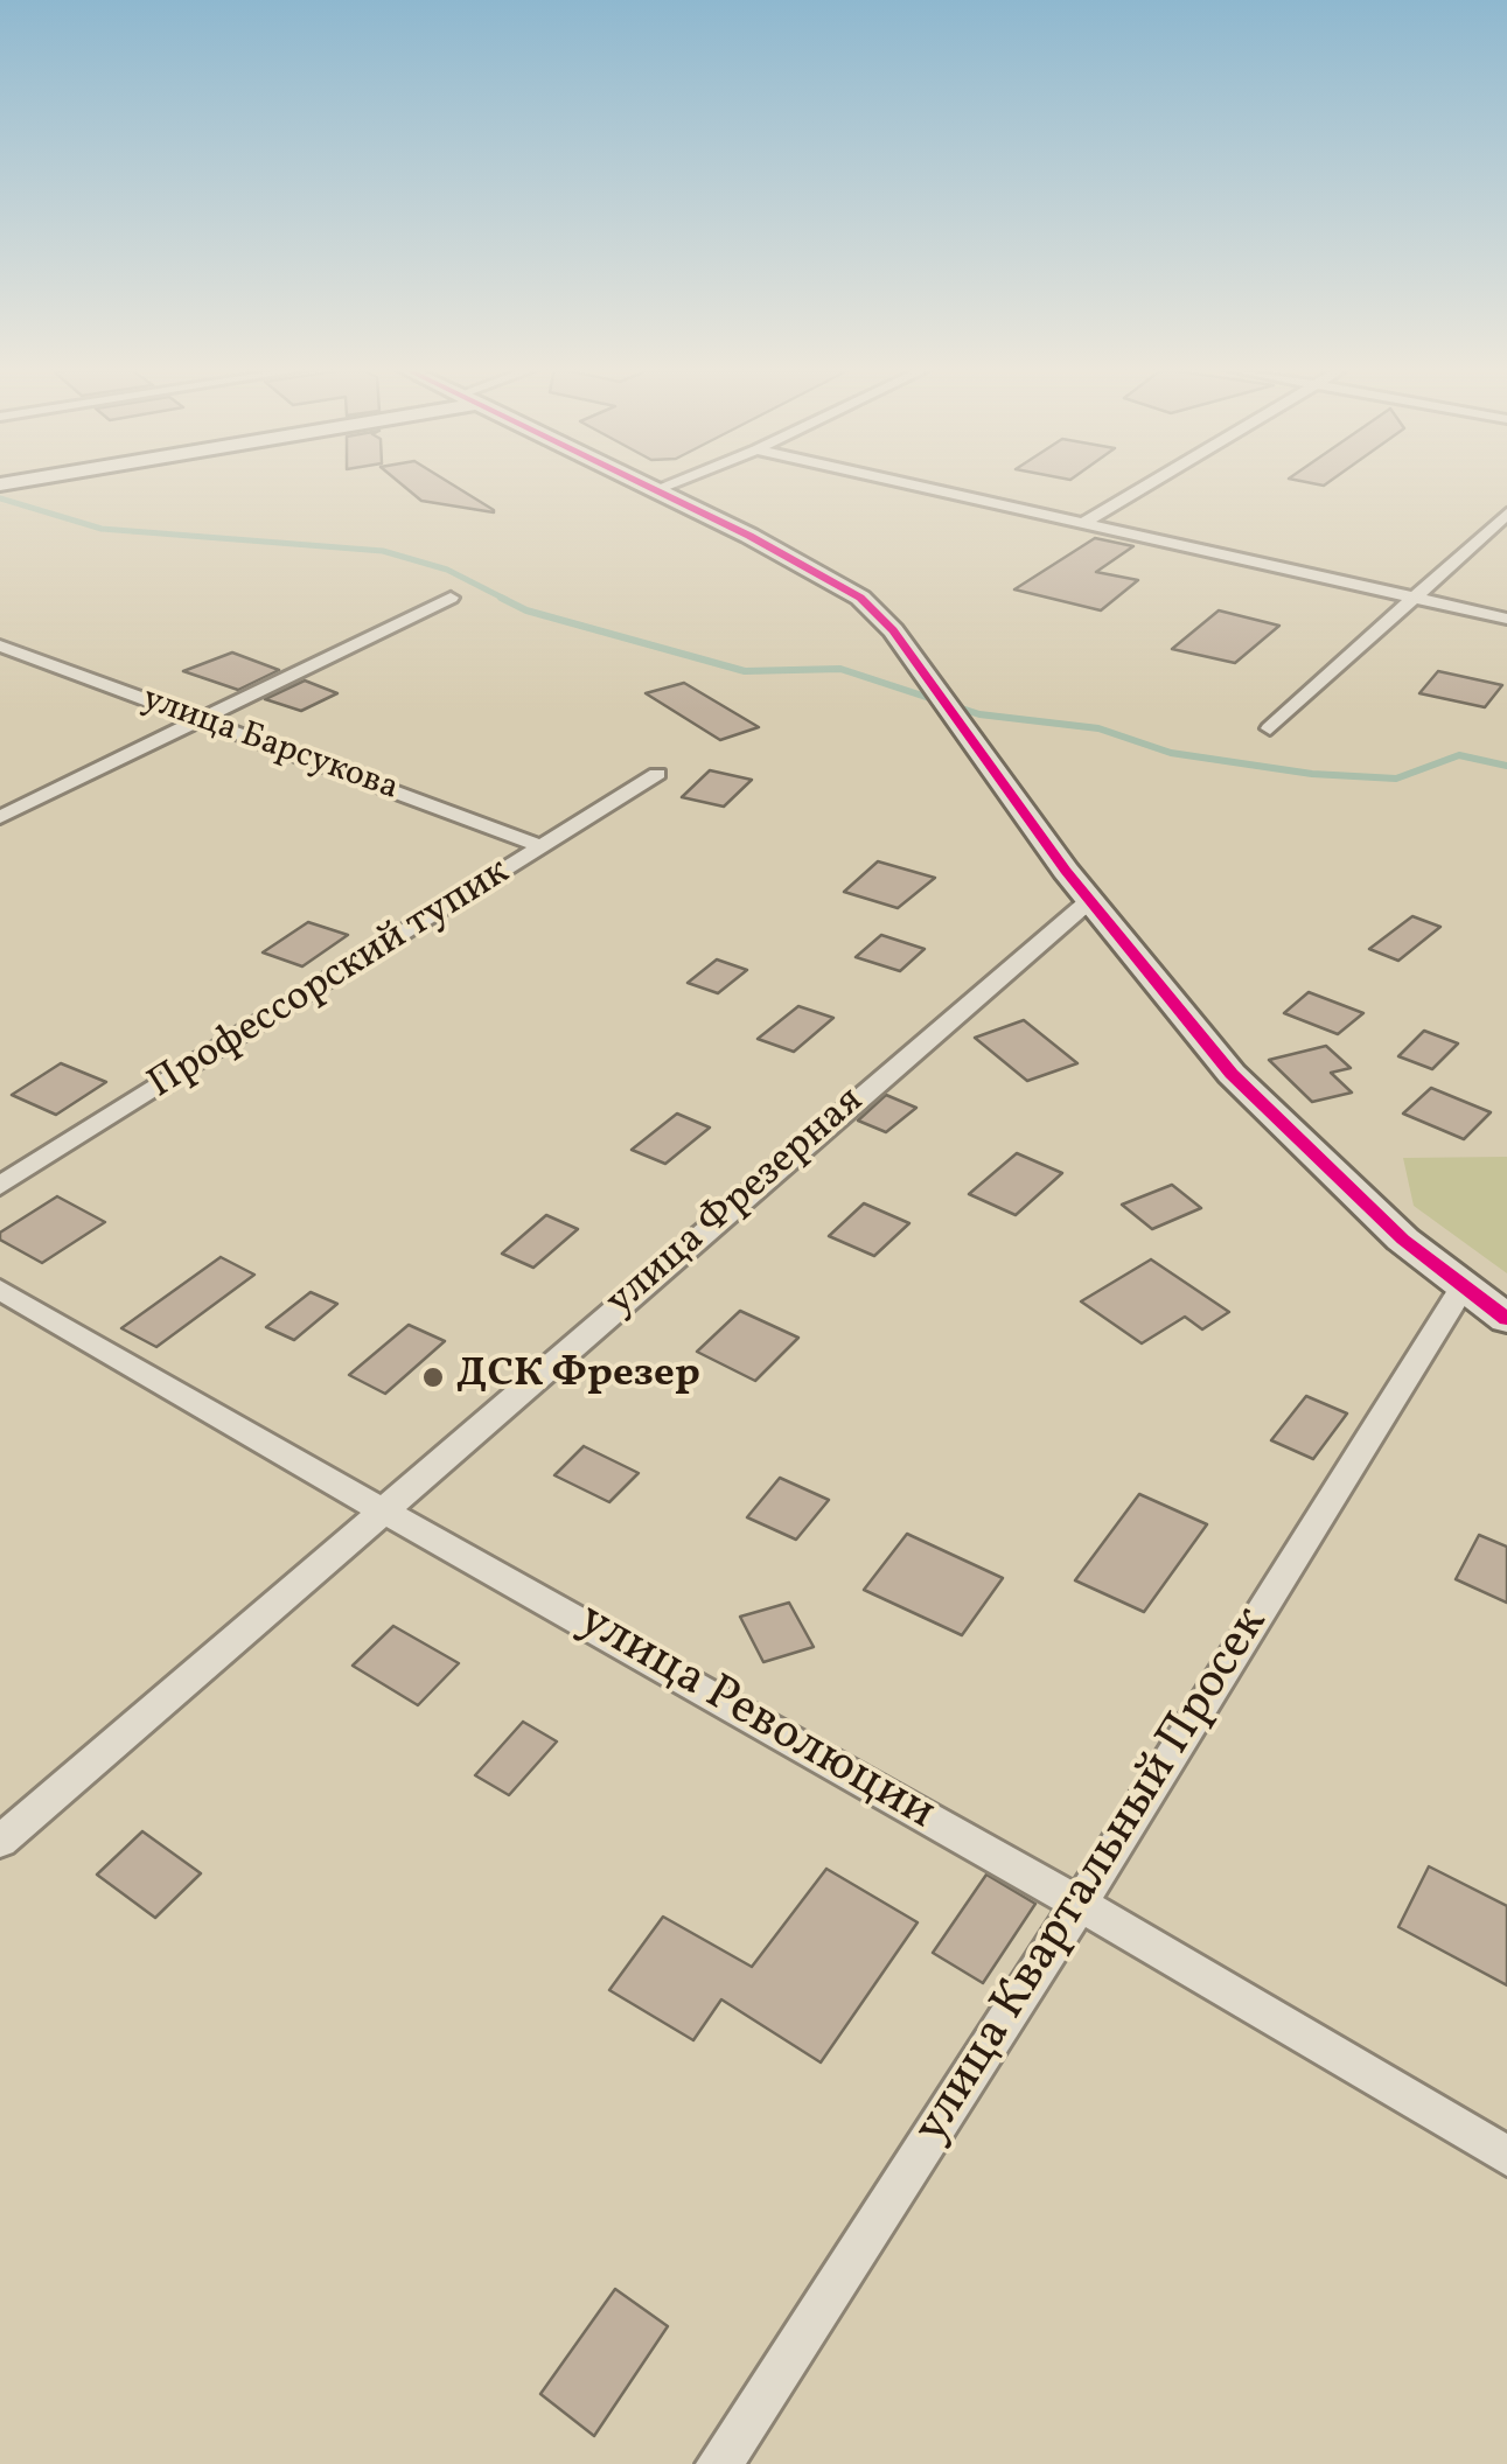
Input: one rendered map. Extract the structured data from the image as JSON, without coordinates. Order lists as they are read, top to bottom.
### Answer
{
  "streets": {
    "street": [
      "улица Барсукова",
      "Профессорский тупик",
      "улица Фрезерная",
      "улица Революции",
      "улица Квартальный Просек"
    ]
  },
  "crossings": [
    ["улица Барсукова", "Профессорский тупик"],
    ["улица Фрезерная", "улица Революции"],
    ["улица Революции", "улица Квартальный Просек"]
  ],
  "places": ["ДСК Фрезер"]
}
